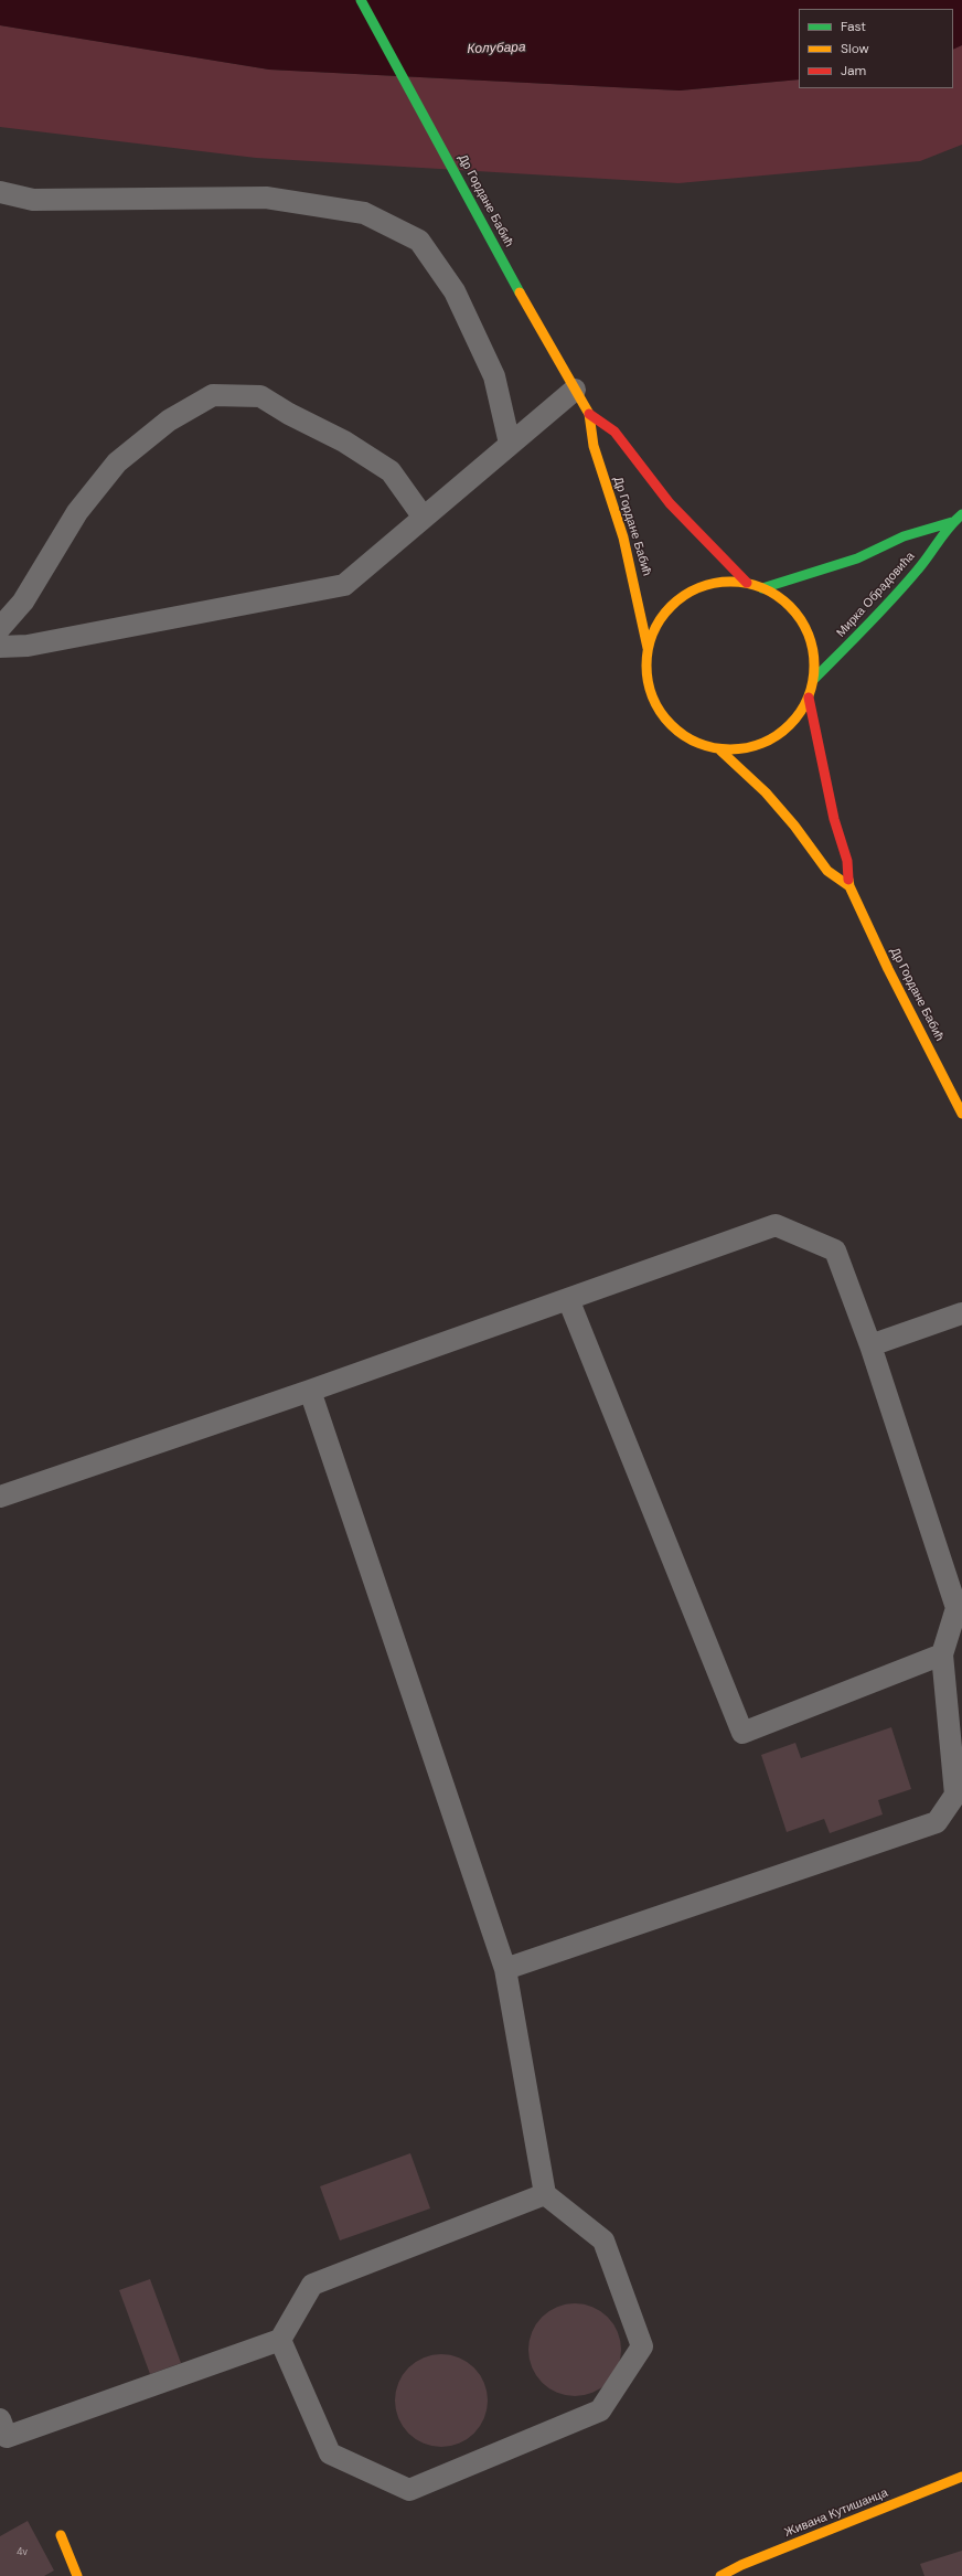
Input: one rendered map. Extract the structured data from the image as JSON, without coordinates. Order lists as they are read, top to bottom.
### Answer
{
  "streets": {
    "main road": ["Др Гордане Бабић", "Мирка Обрадовића", "Живана Кутишанца"]
  },
  "water": ["Колубара"],
  "house_numbers": ["4v"],
  "legend": ["Fast", "Slow", "Jam"]
}
